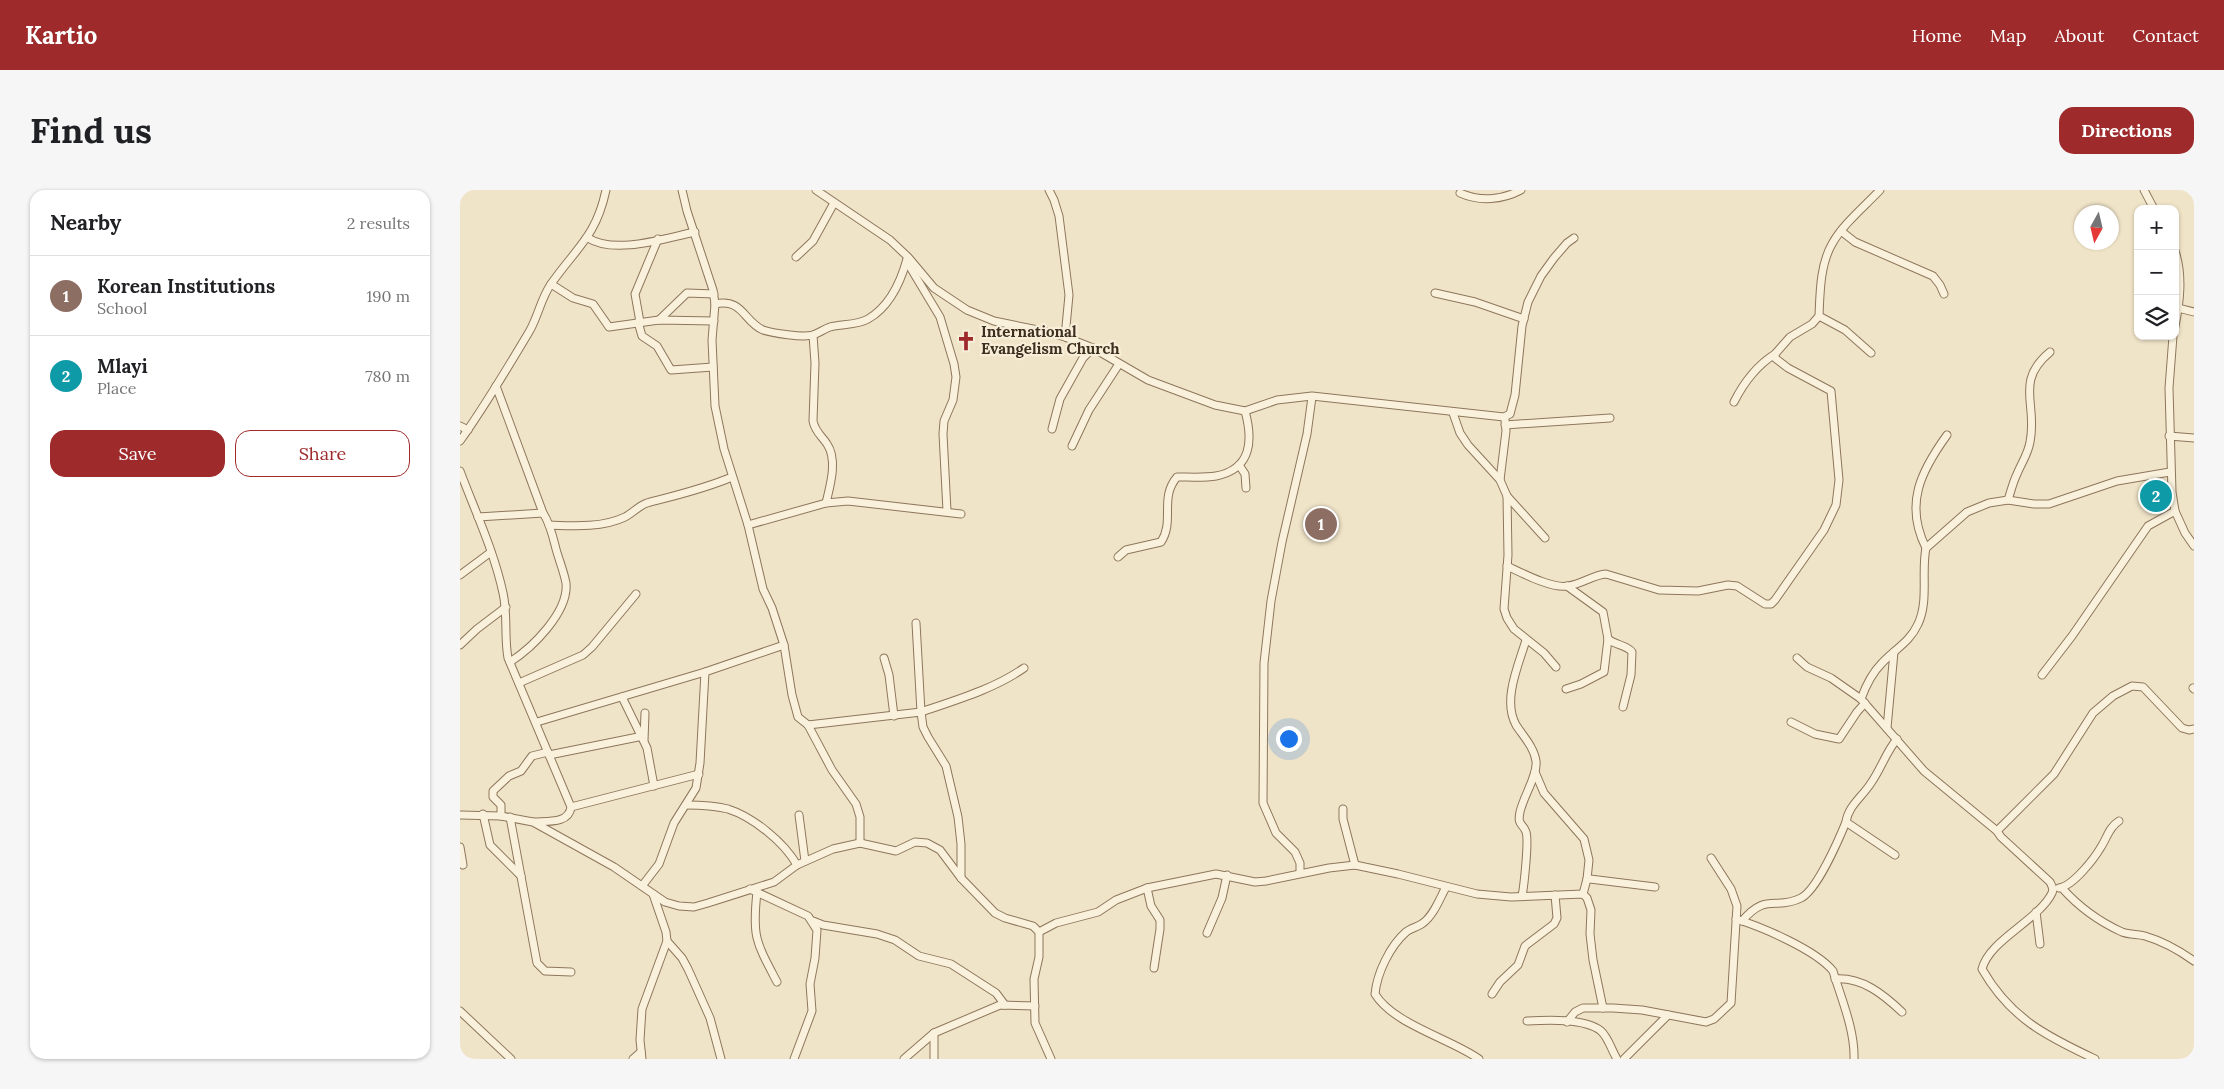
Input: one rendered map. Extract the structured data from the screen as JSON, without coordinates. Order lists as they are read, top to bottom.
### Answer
{
  "places": {
    "church": ["International Evangelism Church"]
  },
  "north": "bottom",
  "page": {
    "header": "Kartio",
    "nav": [
      "Home",
      "Map",
      "About",
      "Contact"
    ],
    "buttons": [
      "Directions",
      ["Save", "Share"]
    ],
    "title": "Find us",
    "heading": ["Nearby", "2 results"],
    "map_buttons": ["+", "−"],
    "list": [
      {
        "mark": "1",
        "name": "Korean Institutions",
        "note": "School",
        "value": "190 m"
      },
      {
        "mark": "2",
        "name": "Mlayi",
        "note": "Place",
        "value": "780 m"
      }
    ],
    "pins": ["2", "1"]
  }
}
